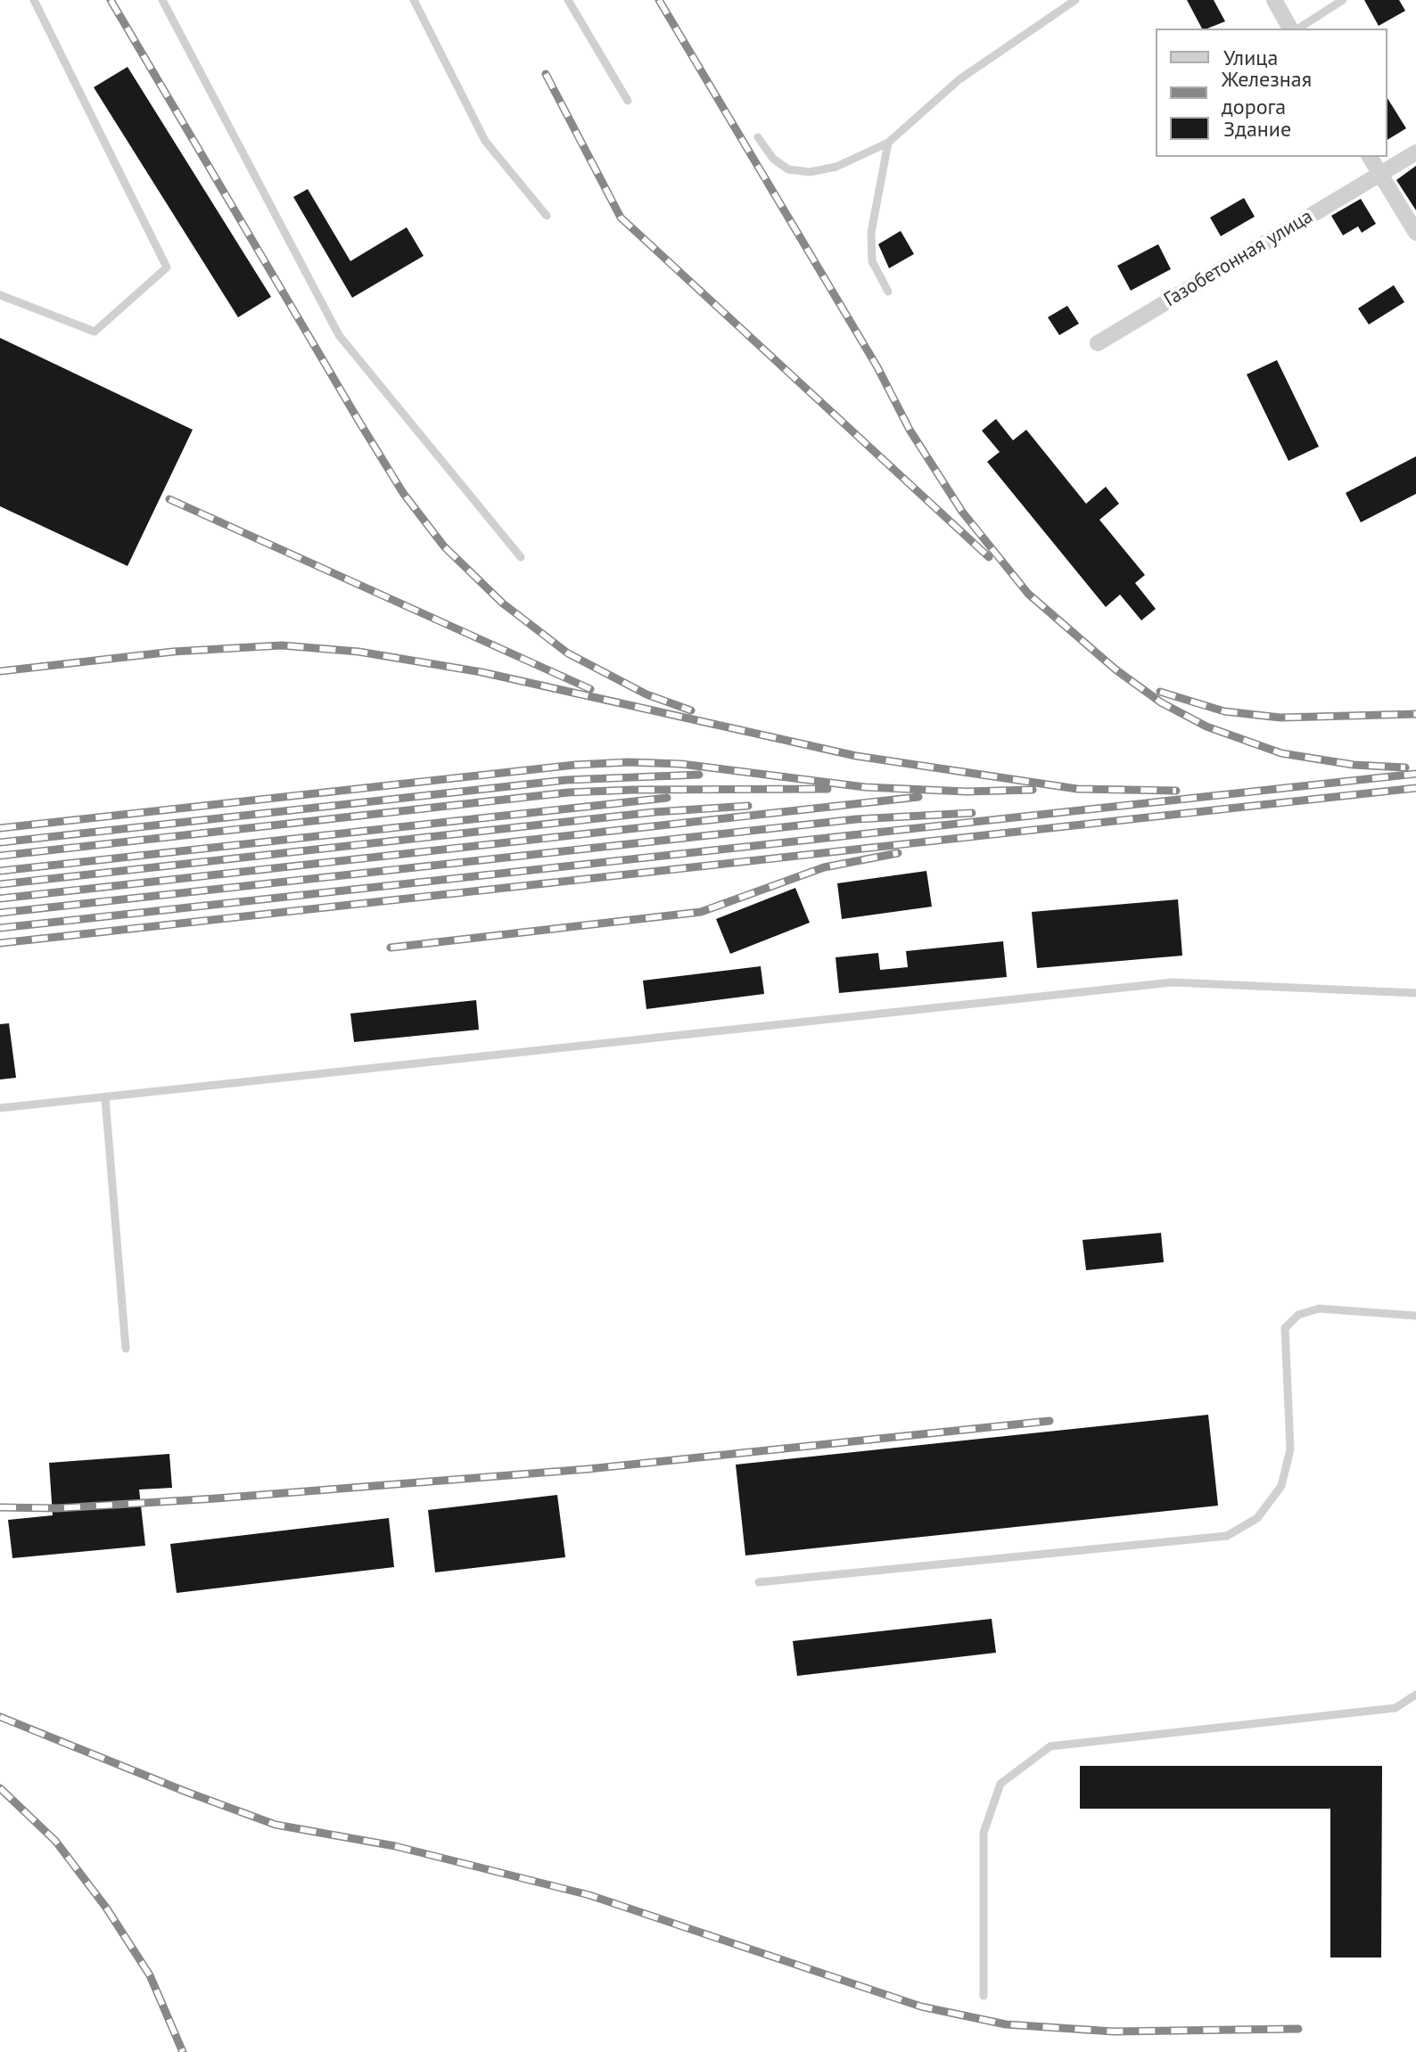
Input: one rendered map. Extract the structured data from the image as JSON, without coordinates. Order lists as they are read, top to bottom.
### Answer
{
  "streets": {
    "street": ["Газобетонная улица"]
  },
  "legend": ["Улица", "Железная дорога", "Здание"]
}
